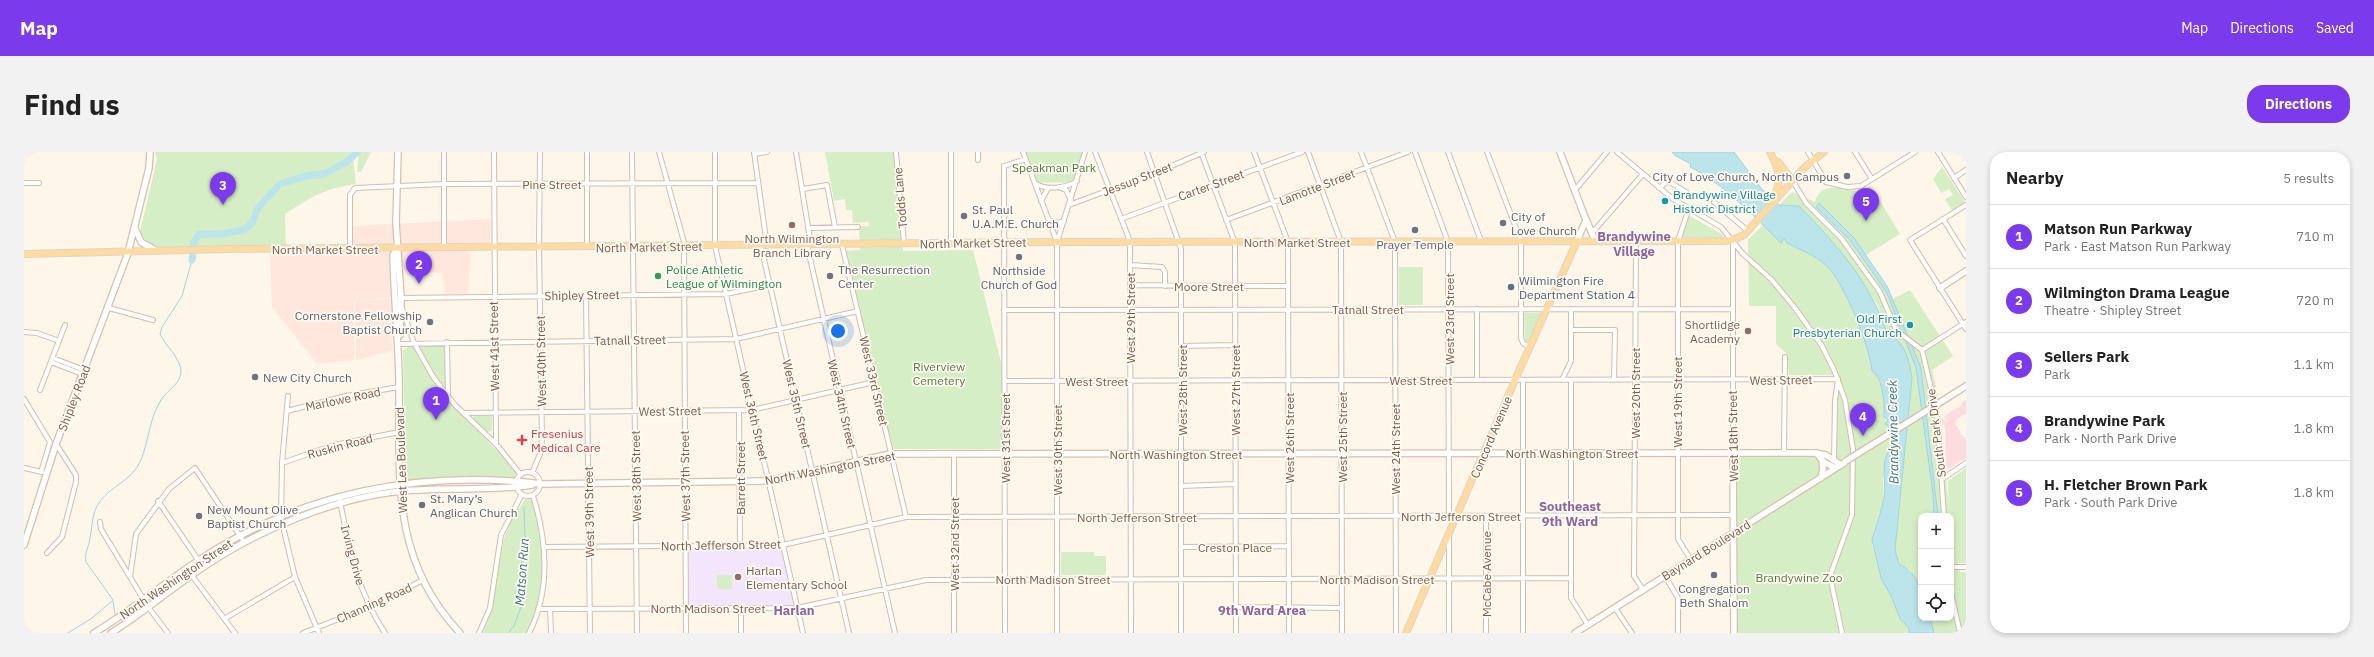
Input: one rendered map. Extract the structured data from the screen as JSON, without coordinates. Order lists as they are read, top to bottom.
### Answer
{
  "streets": {
    "main road": [
      "North Market Street",
      "Shipley Road",
      "West 18th Street",
      "Concord Avenue",
      "North Washington Street",
      "West Lea Boulevard",
      "Baynard Boulevard"
    ],
    "street": [
      "Jessup Street",
      "Pine Street",
      "Carter Street",
      "Lamotte Street",
      "Todds Lane",
      "Moore Street",
      "Shipley Street",
      "Tatnall Street",
      "West 29th Street",
      "West 23rd Street",
      "West 41st Street",
      "West 40th Street",
      "West Street",
      "West 33rd Street",
      "West 28th Street",
      "West 27th Street",
      "West 20th Street",
      "Marlowe Road",
      "West 19th Street",
      "West 35th Street",
      "West 34th Street",
      "West 36th Street",
      "South Park Drive",
      "West 25th Street",
      "West 31st Street",
      "West 26th Street",
      "Ruskin Road",
      "West 24th Street",
      "West 30th Street",
      "West 38th Street",
      "West 37th Street",
      "Barrett Street",
      "West 39th Street",
      "North Jefferson Street",
      "West 32nd Street",
      "Creston Place",
      "Irving Drive",
      "McCabe Avenue",
      "North Madison Street",
      "Channing Road"
    ]
  },
  "crossings": [
    ["Jessup Street", "West 28th Street"],
    ["Pine Street", "North Market Street"],
    ["Pine Street", "West 41st Street"],
    ["Pine Street", "West 40th Street"],
    ["Pine Street", "West 35th Street"],
    ["Pine Street", "West 36th Street"],
    ["Pine Street", "West 38th Street"],
    ["Pine Street", "West 37th Street"],
    ["Carter Street", "West 28th Street"],
    ["Lamotte Street", "West 25th Street"],
    ["Todds Lane", "North Market Street"],
    ["North Market Street", "West 29th Street"],
    ["North Market Street", "West 23rd Street"],
    ["North Market Street", "West 41st Street"],
    ["North Market Street", "West 40th Street"],
    ["North Market Street", "West 33rd Street"],
    ["North Market Street", "West 28th Street"],
    ["North Market Street", "West 27th Street"],
    ["North Market Street", "West 20th Street"],
    ["North Market Street", "Shipley Road"],
    ["North Market Street", "West 19th Street"],
    ["North Market Street", "West 35th Street"],
    ["North Market Street", "West 34th Street"],
    ["North Market Street", "West 36th Street"],
    ["North Market Street", "West 18th Street"],
    ["North Market Street", "West 25th Street"],
    ["North Market Street", "Concord Avenue"],
    ["North Market Street", "West 31st Street"],
    ["North Market Street", "West 26th Street"],
    ["North Market Street", "West 24th Street"],
    ["North Market Street", "West 30th Street"],
    ["North Market Street", "West Lea Boulevard"],
    ["North Market Street", "West 38th Street"],
    ["North Market Street", "West 37th Street"],
    ["Moore Street", "West 29th Street"],
    ["Moore Street", "West 28th Street"],
    ["Moore Street", "West 27th Street"],
    ["Moore Street", "West 26th Street"],
    ["Shipley Street", "West 41st Street"],
    ["Shipley Street", "West 40th Street"],
    ["Shipley Street", "West 35th Street"],
    ["Shipley Street", "West 36th Street"],
    ["Shipley Street", "West Lea Boulevard"],
    ["Shipley Street", "West 38th Street"],
    ["Shipley Street", "West 37th Street"],
    ["Shipley Street", "West 39th Street"],
    ["Tatnall Street", "West 29th Street"],
    ["Tatnall Street", "West 23rd Street"],
    ["Tatnall Street", "West 41st Street"],
    ["Tatnall Street", "West 40th Street"],
    ["Tatnall Street", "West 33rd Street"],
    ["Tatnall Street", "West 28th Street"],
    ["Tatnall Street", "West 27th Street"],
    ["Tatnall Street", "West 20th Street"],
    ["Tatnall Street", "West 19th Street"],
    ["Tatnall Street", "West 35th Street"],
    ["Tatnall Street", "West 34th Street"],
    ["Tatnall Street", "West 36th Street"],
    ["Tatnall Street", "West 18th Street"],
    ["Tatnall Street", "West 25th Street"],
    ["Tatnall Street", "Concord Avenue"],
    ["Tatnall Street", "West 31st Street"],
    ["Tatnall Street", "West 26th Street"],
    ["Tatnall Street", "West 24th Street"],
    ["Tatnall Street", "West 30th Street"],
    ["Tatnall Street", "West Lea Boulevard"],
    ["Tatnall Street", "West 38th Street"],
    ["Tatnall Street", "West 37th Street"],
    ["Tatnall Street", "West 39th Street"],
    ["West 29th Street", "West Street"],
    ["West 29th Street", "North Washington Street"],
    ["West 29th Street", "North Jefferson Street"],
    ["West 29th Street", "North Madison Street"],
    ["West 23rd Street", "West Street"],
    ["West 23rd Street", "North Washington Street"],
    ["West 23rd Street", "North Jefferson Street"],
    ["West 41st Street", "West Street"],
    ["West 40th Street", "West Street"],
    ["West Street", "West 33rd Street"],
    ["West Street", "West 28th Street"],
    ["West Street", "West 27th Street"],
    ["West Street", "West 20th Street"],
    ["West Street", "West 19th Street"],
    ["West Street", "West 35th Street"],
    ["West Street", "West 34th Street"],
    ["West Street", "West 36th Street"],
    ["West Street", "West 18th Street"],
    ["West Street", "West 25th Street"],
    ["West Street", "Concord Avenue"],
    ["West Street", "West 31st Street"],
    ["West Street", "West 26th Street"],
    ["West Street", "West 24th Street"],
    ["West Street", "West 30th Street"],
    ["West Street", "West 38th Street"],
    ["West Street", "West 37th Street"],
    ["West Street", "Barrett Street"],
    ["West Street", "West 39th Street"],
    ["West 33rd Street", "North Washington Street"],
    ["West 33rd Street", "North Jefferson Street"],
    ["West 28th Street", "North Washington Street"],
    ["West 28th Street", "North Jefferson Street"],
    ["West 28th Street", "Creston Place"],
    ["West 28th Street", "North Madison Street"],
    ["West 27th Street", "North Washington Street"],
    ["West 27th Street", "North Jefferson Street"],
    ["West 27th Street", "Creston Place"],
    ["West 27th Street", "North Madison Street"],
    ["West 20th Street", "North Washington Street"],
    ["West 20th Street", "North Jefferson Street"],
    ["West 20th Street", "Baynard Boulevard"],
    ["Marlowe Road", "West Lea Boulevard"],
    ["West 19th Street", "North Washington Street"],
    ["West 19th Street", "North Jefferson Street"],
    ["West 19th Street", "Baynard Boulevard"],
    ["West 35th Street", "North Washington Street"],
    ["West 35th Street", "North Jefferson Street"],
    ["West 35th Street", "North Madison Street"],
    ["West 34th Street", "North Washington Street"],
    ["West 34th Street", "North Jefferson Street"],
    ["West 34th Street", "North Madison Street"],
    ["West 36th Street", "North Washington Street"],
    ["West 36th Street", "North Jefferson Street"],
    ["West 36th Street", "North Madison Street"],
    ["West 18th Street", "North Washington Street"],
    ["West 18th Street", "North Jefferson Street"],
    ["West 18th Street", "Baynard Boulevard"],
    ["West 25th Street", "North Washington Street"],
    ["West 25th Street", "North Jefferson Street"],
    ["West 25th Street", "North Madison Street"],
    ["Concord Avenue", "North Washington Street"],
    ["Concord Avenue", "North Jefferson Street"],
    ["Concord Avenue", "North Madison Street"],
    ["West 31st Street", "North Washington Street"],
    ["West 31st Street", "North Jefferson Street"],
    ["West 31st Street", "North Madison Street"],
    ["West 26th Street", "North Washington Street"],
    ["West 26th Street", "North Jefferson Street"],
    ["West 26th Street", "Creston Place"],
    ["West 26th Street", "North Madison Street"],
    ["Ruskin Road", "West Lea Boulevard"],
    ["West 24th Street", "North Washington Street"],
    ["West 24th Street", "North Jefferson Street"],
    ["West 24th Street", "North Madison Street"],
    ["West 30th Street", "North Washington Street"],
    ["West 30th Street", "North Jefferson Street"],
    ["West 30th Street", "North Madison Street"],
    ["North Washington Street", "West Lea Boulevard"],
    ["North Washington Street", "West 38th Street"],
    ["North Washington Street", "West 37th Street"],
    ["North Washington Street", "Barrett Street"],
    ["North Washington Street", "West 39th Street"],
    ["North Washington Street", "West 32nd Street"],
    ["North Washington Street", "Baynard Boulevard"],
    ["North Washington Street", "Irving Drive"],
    ["West Lea Boulevard", "Channing Road"],
    ["West 38th Street", "North Jefferson Street"],
    ["West 38th Street", "North Madison Street"],
    ["West 37th Street", "North Jefferson Street"],
    ["West 37th Street", "North Madison Street"],
    ["Barrett Street", "North Jefferson Street"],
    ["West 39th Street", "North Jefferson Street"],
    ["West 39th Street", "North Madison Street"],
    ["North Jefferson Street", "West 32nd Street"],
    ["North Jefferson Street", "McCabe Avenue"],
    ["West 32nd Street", "North Madison Street"],
    ["Irving Drive", "Channing Road"],
    ["McCabe Avenue", "North Madison Street"]
  ],
  "districts": [
    "Brandywine Village",
    "Southeast 9th Ward",
    "Harlan",
    "9th Ward Area"
  ],
  "water": ["Brandywine Creek", "Matson Run"],
  "parks": ["Speakman Park", "Riverview Cemetery", "Brandywine Zoo"],
  "places": {
    "other": [
      "City of Love Church, North Campus",
      "Brandywine Village Historic District",
      "St. Paul U.A.M.E. Church",
      "City of Love Church",
      "North Wilmington Branch Library",
      "Prayer Temple",
      "Northside Church of God",
      "Police Athletic League of Wilmington",
      "The Resurrection Center",
      "Wilmington Fire Department Station 4",
      "Cornerstone Fellowship Baptist Church",
      "Old First Presbyterian Church",
      "Shortlidge Academy",
      "New City Church",
      "St. Mary’s Anglican Church",
      "New Mount Olive Baptist Church",
      "Congregation Beth Shalom",
      "Harlan Elementary School"
    ],
    "health": ["Fresenius Medical Care"]
  },
  "page": {
    "header": "Map",
    "nav": ["Map", "Directions", "Saved"],
    "buttons": "Directions",
    "title": "Find us",
    "heading": ["Nearby", "5 results"],
    "pins": [
      "3",
      "5",
      "2",
      "1",
      "4"
    ],
    "list": [
      {
        "mark": "1",
        "name": "Matson Run Parkway",
        "note": "Park · East Matson Run Parkway",
        "value": "710 m"
      },
      {
        "mark": "2",
        "name": "Wilmington Drama League",
        "note": "Theatre · Shipley Street",
        "value": "720 m"
      },
      {
        "mark": "3",
        "name": "Sellers Park",
        "note": "Park",
        "value": "1.1 km"
      },
      {
        "mark": "4",
        "name": "Brandywine Park",
        "note": "Park · North Park Drive",
        "value": "1.8 km"
      },
      {
        "mark": "5",
        "name": "H. Fletcher Brown Park",
        "note": "Park · South Park Drive",
        "value": "1.8 km"
      }
    ],
    "map_buttons": ["+", "−"]
  }
}
